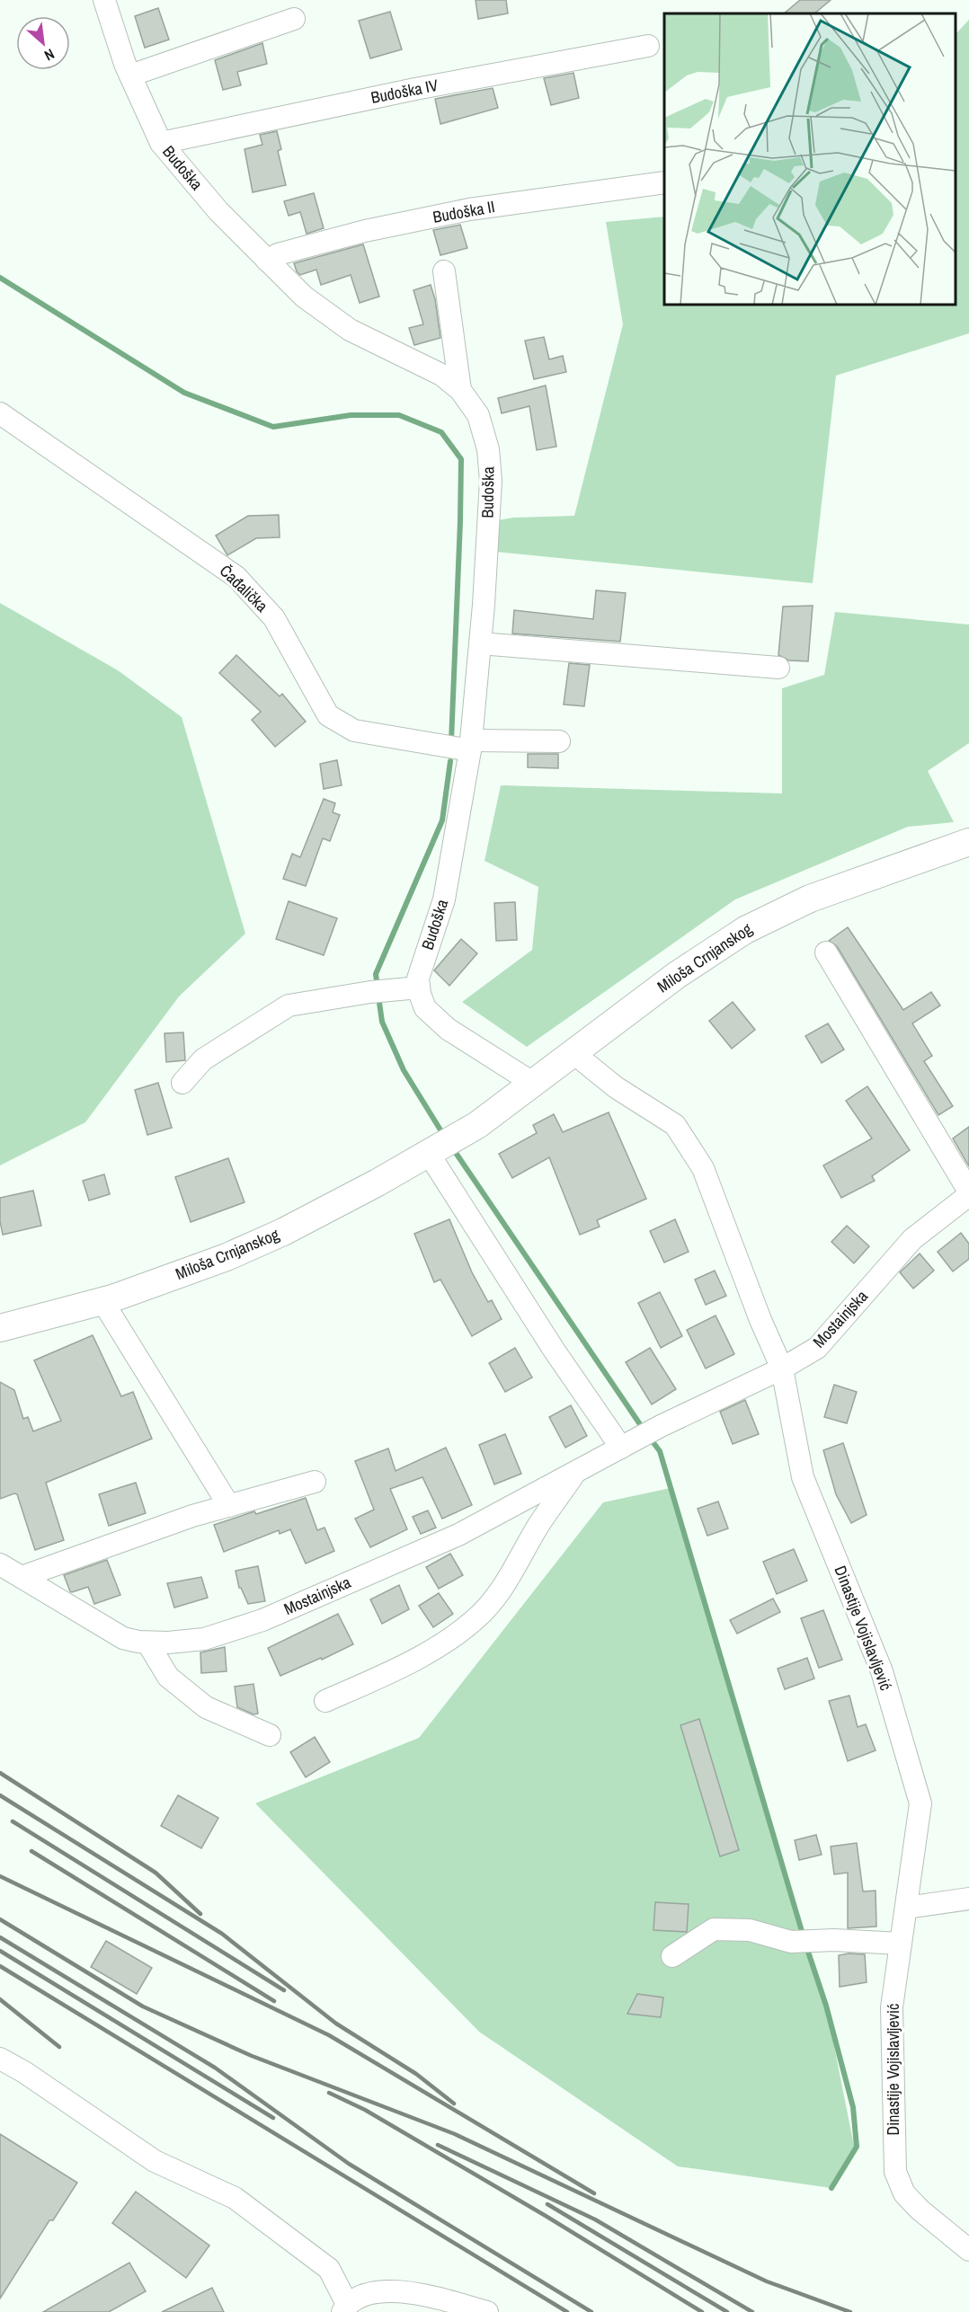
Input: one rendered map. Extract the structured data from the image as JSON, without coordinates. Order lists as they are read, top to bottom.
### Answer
{
  "streets": {
    "main road": ["Miloša Crnjanskog"],
    "street": [
      "Budoška IV",
      "Budoška",
      "Budoška II",
      "Čađalička",
      "Mostainjska",
      "Dinastije Vojislavljević"
    ]
  },
  "crossings": [
    ["Budoška IV", "Budoška"],
    ["Budoška", "Budoška II"],
    ["Budoška", "Čađalička"],
    ["Miloša Crnjanskog", "Dinastije Vojislavljević"],
    ["Mostainjska", "Dinastije Vojislavljević"]
  ],
  "north": "bottom right"
}
